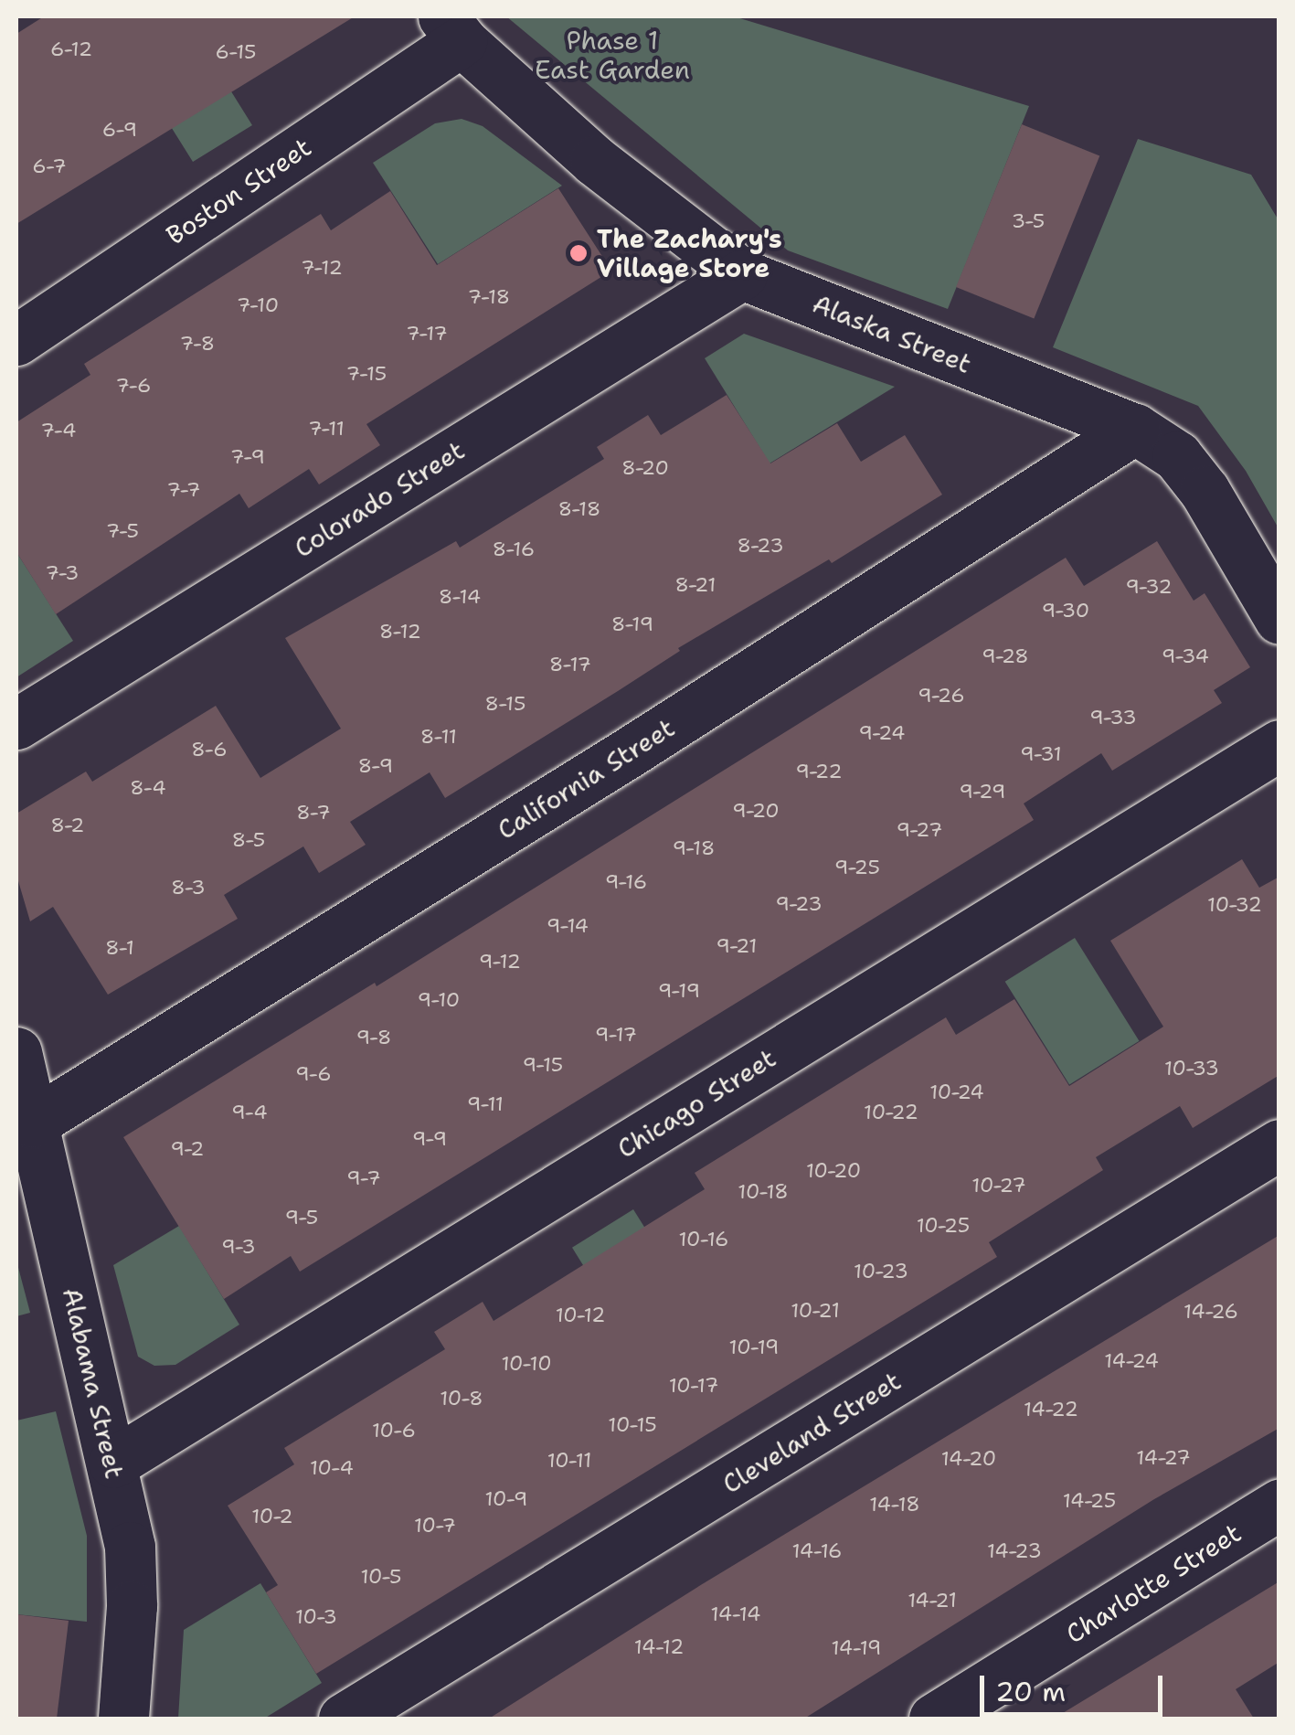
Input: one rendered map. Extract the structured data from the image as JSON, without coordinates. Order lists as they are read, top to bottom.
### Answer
{
  "streets": {
    "street": [
      "Boston Street",
      "Alaska Street",
      "Colorado Street",
      "California Street",
      "Chicago Street",
      "Alabama Street",
      "Cleveland Street",
      "Charlotte Street"
    ]
  },
  "crossings": [
    ["Boston Street", "Alaska Street"],
    ["Alaska Street", "Colorado Street"],
    ["Alaska Street", "California Street"],
    ["California Street", "Alabama Street"],
    ["Chicago Street", "Alabama Street"]
  ],
  "parks": ["Phase 1 East Garden"],
  "places": ["The Zachary's Village Store"],
  "house_numbers": [
    "6-12",
    "6-15",
    "6-9",
    "6-7",
    "3-5",
    "7-12",
    "7-18",
    "7-10",
    "7-17",
    "7-8",
    "7-15",
    "7-6",
    "7-11",
    "7-4",
    "7-9",
    "8-20",
    "7-7",
    "8-18",
    "7-5",
    "8-23",
    "8-16",
    "7-3",
    "8-21",
    "9-32",
    "8-14",
    "9-30",
    "8-19",
    "8-12",
    "9-28",
    "9-34",
    "8-17",
    "9-26",
    "8-15",
    "9-33",
    "9-24",
    "8-11",
    "8-6",
    "9-31",
    "8-9",
    "9-22",
    "8-4",
    "9-29",
    "9-20",
    "8-7",
    "8-2",
    "9-27",
    "8-5",
    "9-18",
    "9-25",
    "9-16",
    "8-3",
    "9-23",
    "10-32",
    "9-14",
    "9-21",
    "8-1",
    "9-12",
    "9-19",
    "9-10",
    "9-17",
    "9-8",
    "9-15",
    "10-33",
    "9-6",
    "10-24",
    "9-11",
    "9-4",
    "10-22",
    "9-9",
    "9-2",
    "10-20",
    "9-7",
    "10-27",
    "10-18",
    "9-5",
    "10-25",
    "10-16",
    "9-3",
    "10-23",
    "10-21",
    "14-26",
    "10-12",
    "10-19",
    "14-24",
    "10-10",
    "10-17",
    "10-8",
    "14-22",
    "10-15",
    "10-6",
    "14-27",
    "14-20",
    "10-11",
    "10-4",
    "10-9",
    "14-25",
    "14-18",
    "10-2",
    "10-7",
    "14-16",
    "14-23",
    "10-5",
    "14-21",
    "14-14",
    "10-3",
    "14-12",
    "14-19"
  ],
  "scale_bar": "20 m"
}
